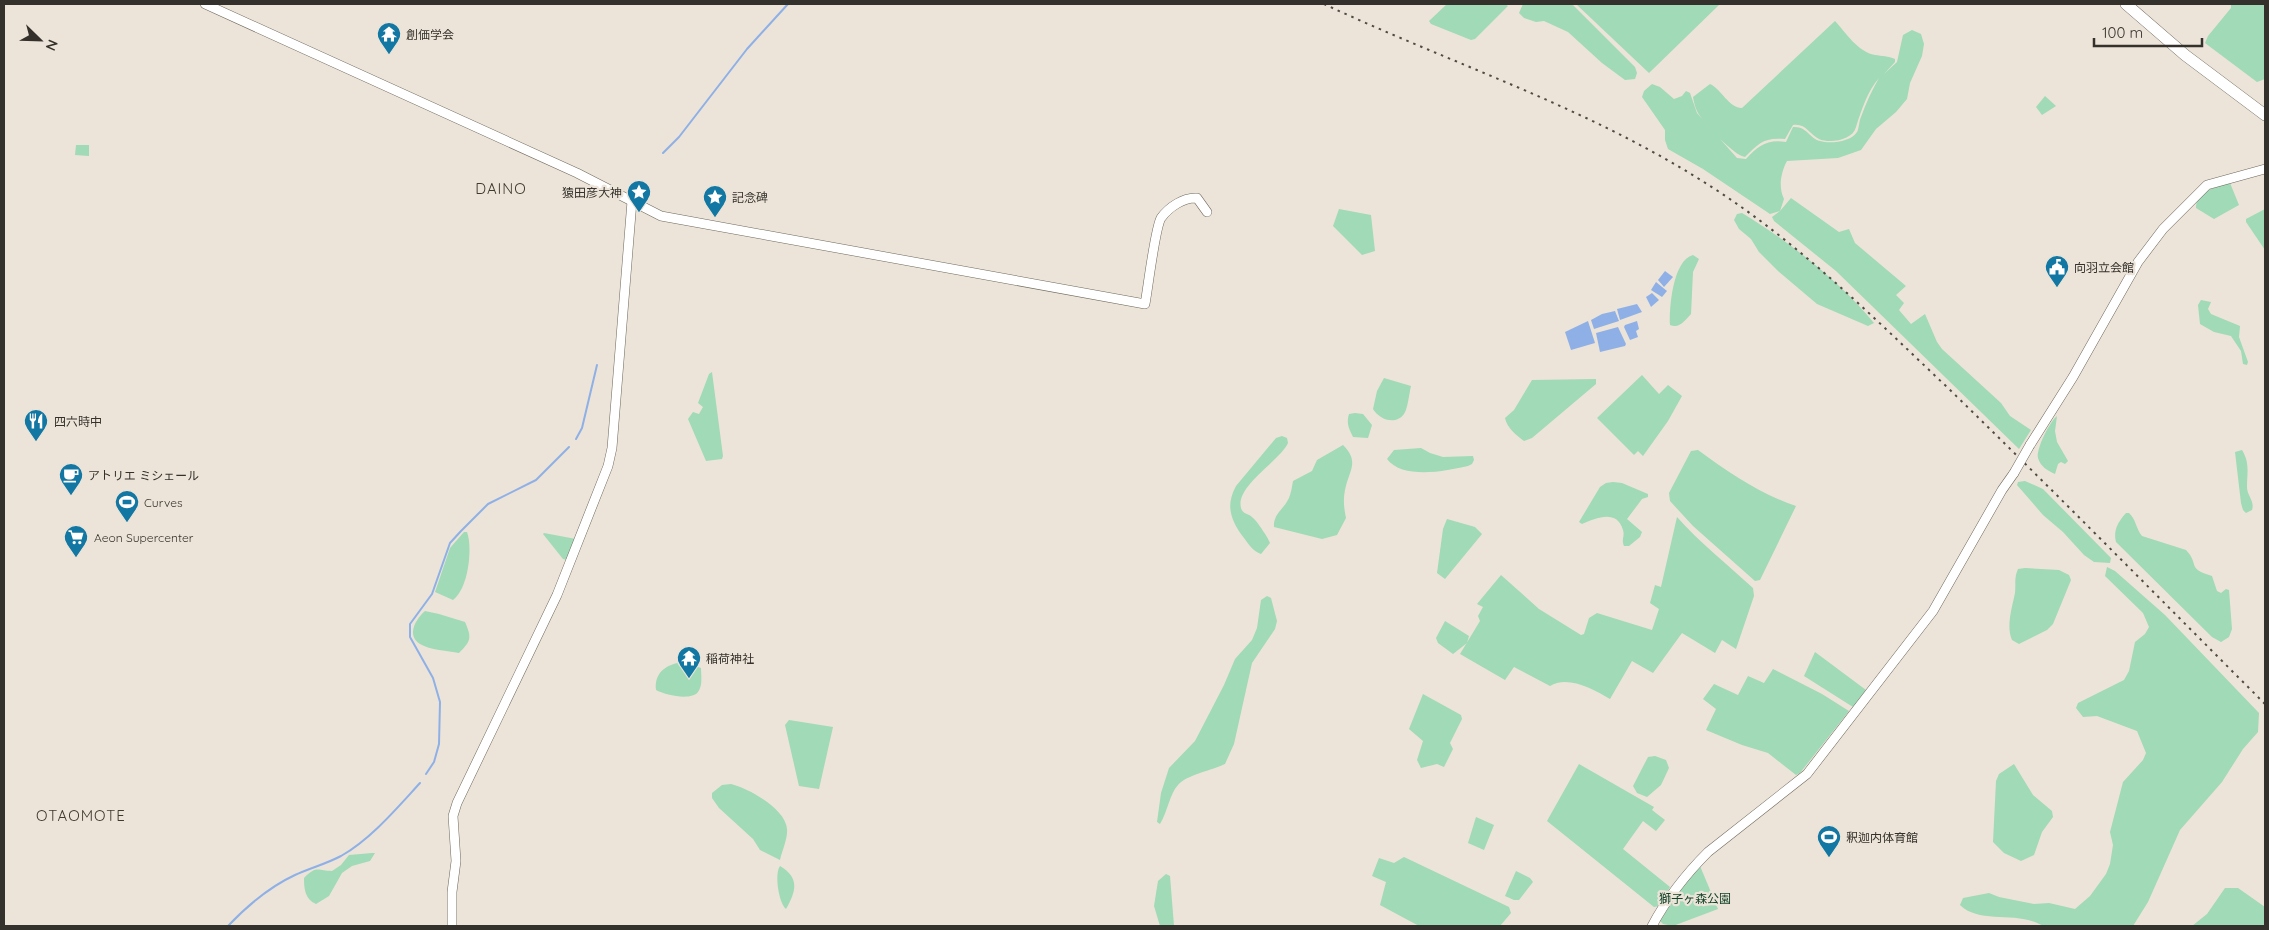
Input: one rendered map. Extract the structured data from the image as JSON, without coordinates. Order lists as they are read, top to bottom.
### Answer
{
  "districts": ["DAINO", "OTAOMOTE"],
  "parks": ["獅子ヶ森公園"],
  "places": {
    "temple": ["創価学会", "稲荷神社"],
    "place": ["猿田彦大神", "記念碑"],
    "public building": ["向羽立会館"],
    "restaurant": ["四六時中"],
    "cafe": ["アトリエ ミシェール"],
    "sports": ["Curves", "釈迦内体育館"],
    "supermarket": ["Aeon Supercenter"]
  },
  "scale_bar": "100 m",
  "north": "bottom right"
}
